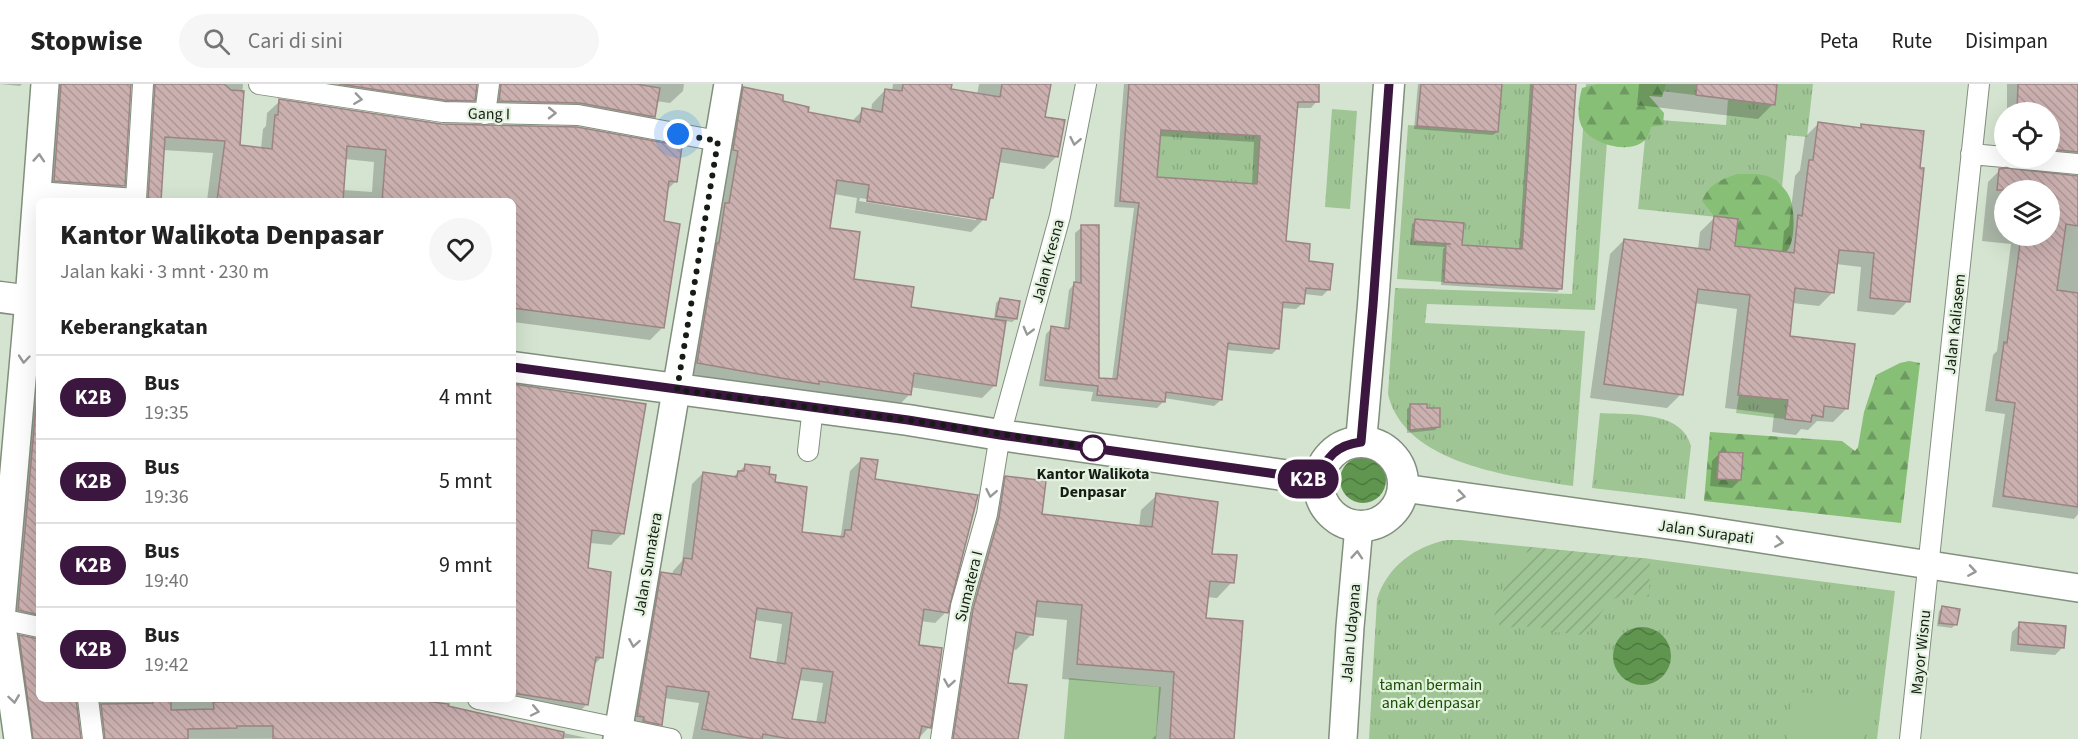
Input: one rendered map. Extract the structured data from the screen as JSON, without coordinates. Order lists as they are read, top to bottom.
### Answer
{
  "streets": {
    "main road": ["Jalan Surapati", "Jalan Sumatera", "Jalan Udayana"],
    "street": [
      "Gang I",
      "Jalan Kresna",
      "Jalan Kaliasem",
      "Sumatera I",
      "Mayor Wisnu"
    ]
  },
  "crossings": [
    ["Gang I", "Jalan Sumatera"],
    ["Jalan Kresna", "Sumatera I"],
    ["Jalan Kaliasem", "Jalan Surapati"],
    ["Jalan Kaliasem", "Mayor Wisnu"],
    ["Jalan Surapati", "Jalan Udayana"],
    ["Jalan Surapati", "Mayor Wisnu"]
  ],
  "one_way": [
    "Gang I",
    "Jalan Kresna",
    "Jalan Surapati",
    "Jalan Sumatera",
    "Sumatera I",
    "Jalan Udayana"
  ],
  "parks": ["taman bermain anak denpasar"],
  "places": ["Kantor Walikota Denpasar"],
  "lines": ["bus line K2B"],
  "page": {
    "header": "Stopwise",
    "search": "Cari di sini",
    "nav": ["Peta", "Rute", "Disimpan"],
    "on_map": "K2B",
    "heading": [
      ["Kantor Walikota Denpasar", "Jalan kaki · 3 mnt · 230 m"],
      "Keberangkatan"
    ],
    "list": [
      {
        "mark": "K2B",
        "name": "Bus",
        "note": "19:35",
        "value": "4 mnt"
      },
      {
        "mark": "K2B",
        "name": "Bus",
        "note": "19:36",
        "value": "5 mnt"
      },
      {
        "mark": "K2B",
        "name": "Bus",
        "note": "19:40",
        "value": "9 mnt"
      },
      {
        "mark": "K2B",
        "name": "Bus",
        "note": "19:42",
        "value": "11 mnt"
      }
    ]
  }
}
